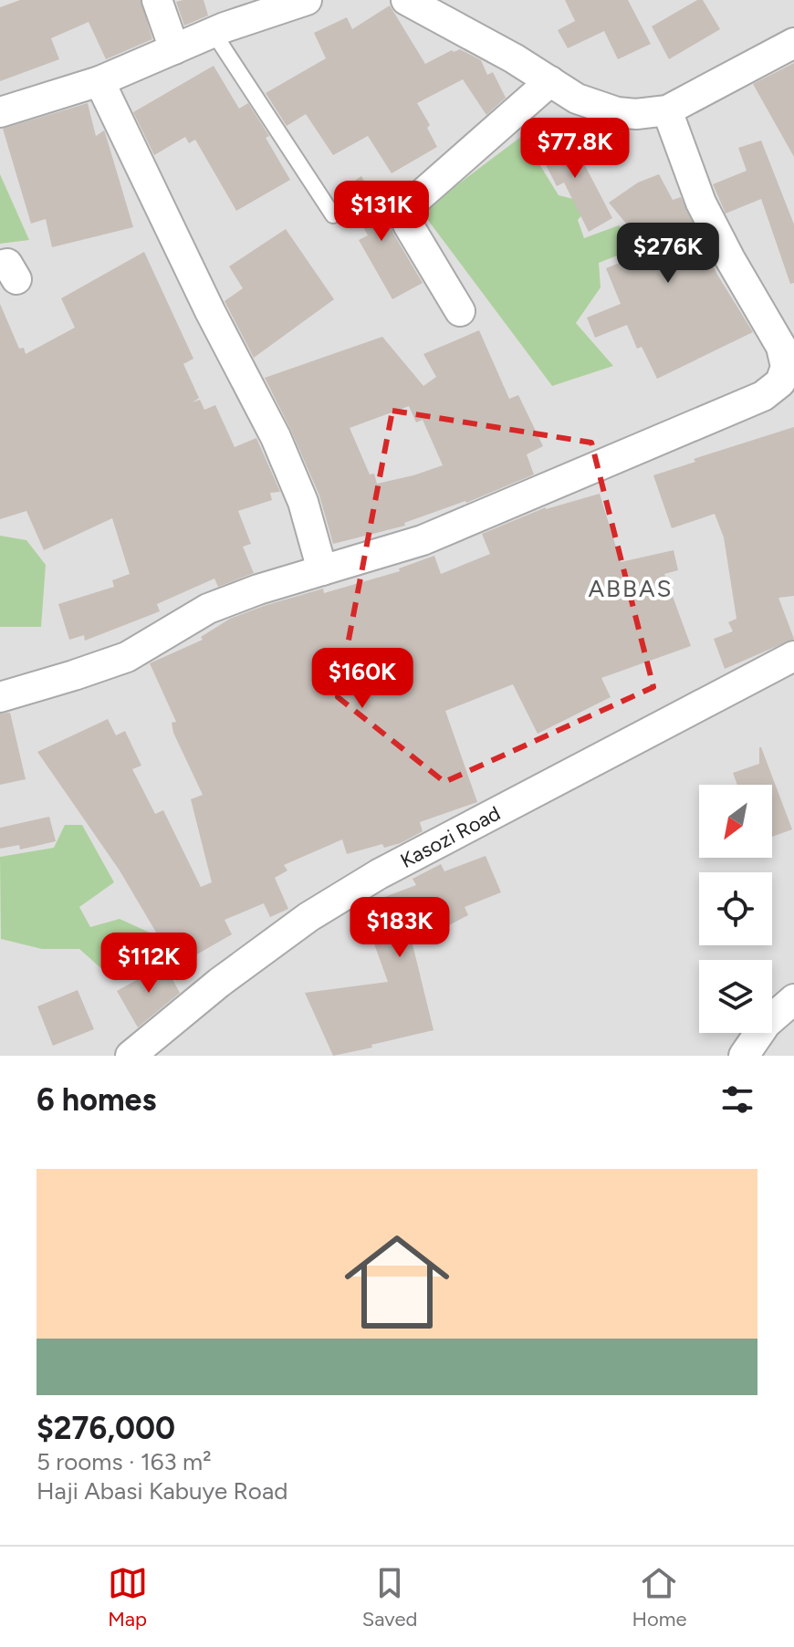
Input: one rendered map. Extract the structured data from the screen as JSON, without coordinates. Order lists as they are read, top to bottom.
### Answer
{
  "streets": {
    "street": ["Kasozi Road"]
  },
  "districts": ["ABBAS"],
  "north": "bottom left",
  "page": {
    "price": [
      "$77.8K",
      "$131K",
      "$276K",
      "$160K",
      "$183K",
      "$112K"
    ],
    "heading": "6 homes",
    "list": [
      {
        "name": "$276,000",
        "note": "5 rooms · 163 m² · Haji Abasi Kabuye Road"
      }
    ],
    "tabs": ["Map", "Saved", "Home"]
  }
}
